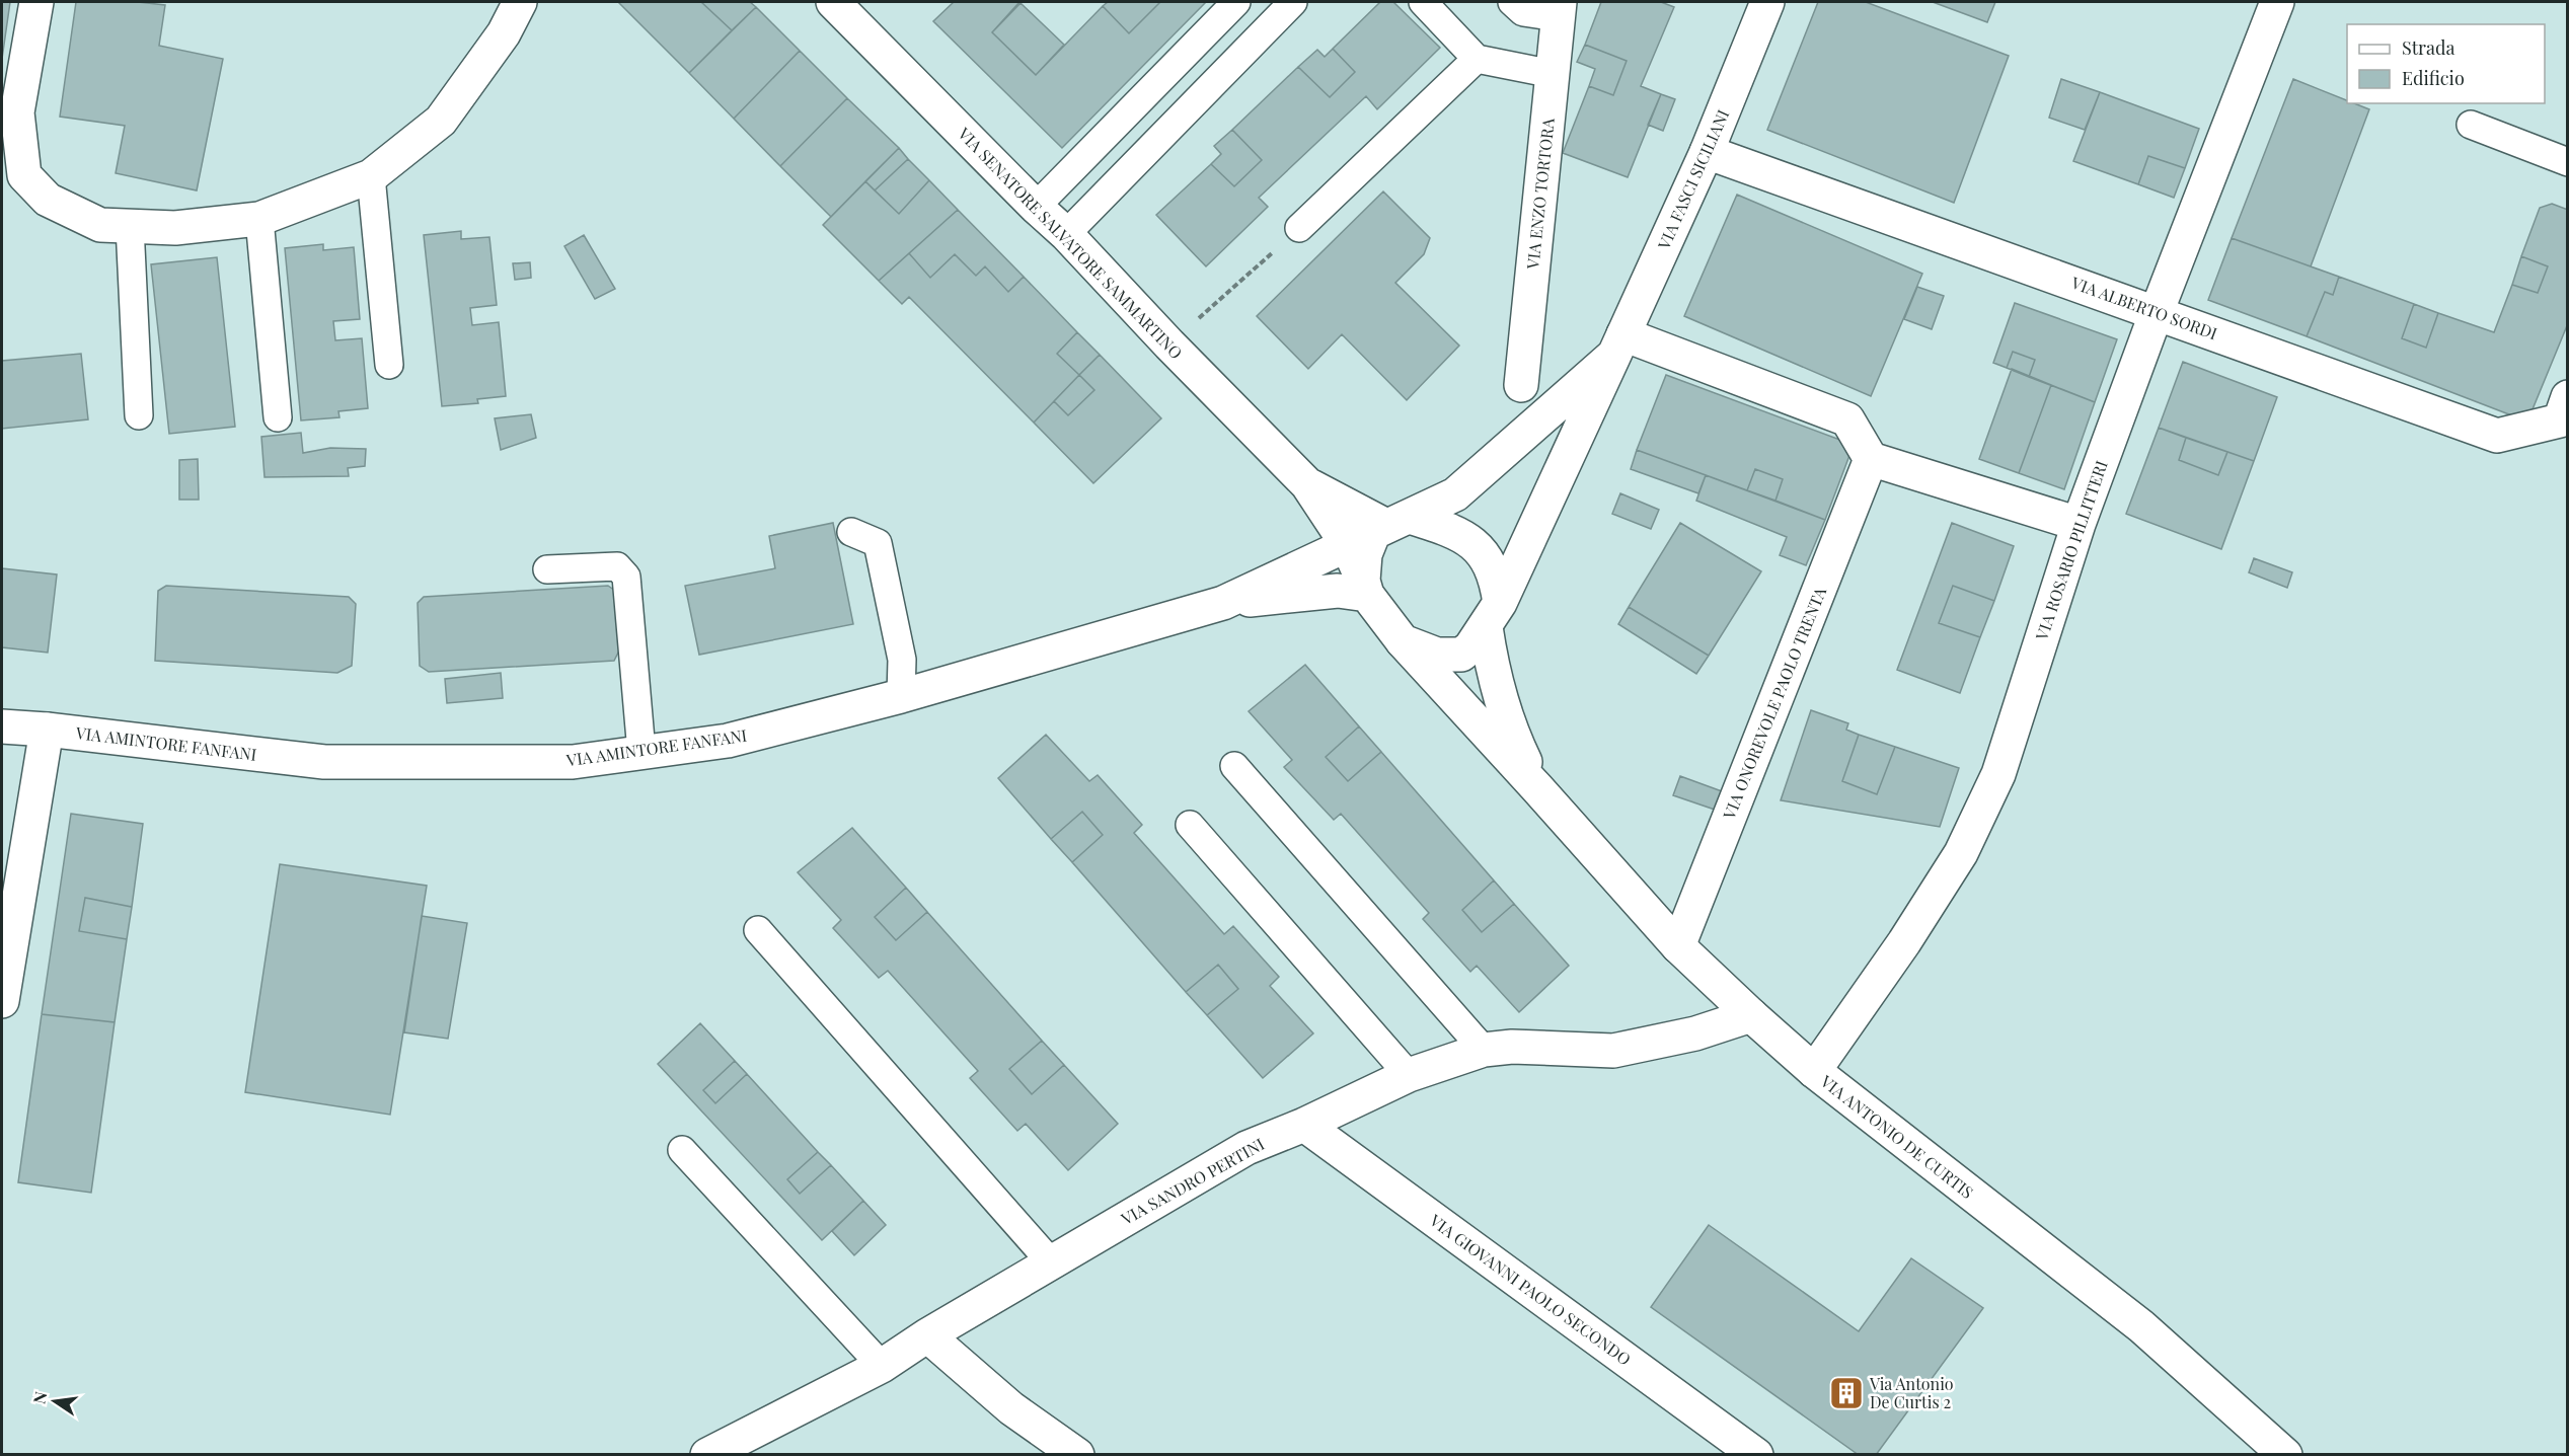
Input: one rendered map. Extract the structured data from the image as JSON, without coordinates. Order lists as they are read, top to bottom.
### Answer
{
  "streets": {
    "street": [
      "VIA FASCI SICILIANI",
      "VIA ENZO TORTORA",
      "VIA SENATORE SALVATORE SAMMARTINO",
      "VIA ALBERTO SORDI",
      "VIA ROSARIO PILLITTERI",
      "VIA ONOREVOLE PAOLO TRENTA",
      "VIA AMINTORE FANFANI",
      "VIA ANTONIO DE CURTIS",
      "VIA SANDRO PERTINI",
      "VIA GIOVANNI PAOLO SECONDO"
    ]
  },
  "crossings": [
    ["VIA FASCI SICILIANI", "VIA ALBERTO SORDI"],
    ["VIA FASCI SICILIANI", "VIA ANTONIO DE CURTIS"],
    ["VIA ALBERTO SORDI", "VIA ROSARIO PILLITTERI"],
    ["VIA ROSARIO PILLITTERI", "VIA ANTONIO DE CURTIS"],
    ["VIA ONOREVOLE PAOLO TRENTA", "VIA ANTONIO DE CURTIS"],
    ["VIA ANTONIO DE CURTIS", "VIA SANDRO PERTINI"],
    ["VIA SANDRO PERTINI", "VIA GIOVANNI PAOLO SECONDO"]
  ],
  "places": {
    "building": ["Via Antonio De Curtis 2"]
  },
  "legend": ["Strada", "Edificio"],
  "north": "left"
}
